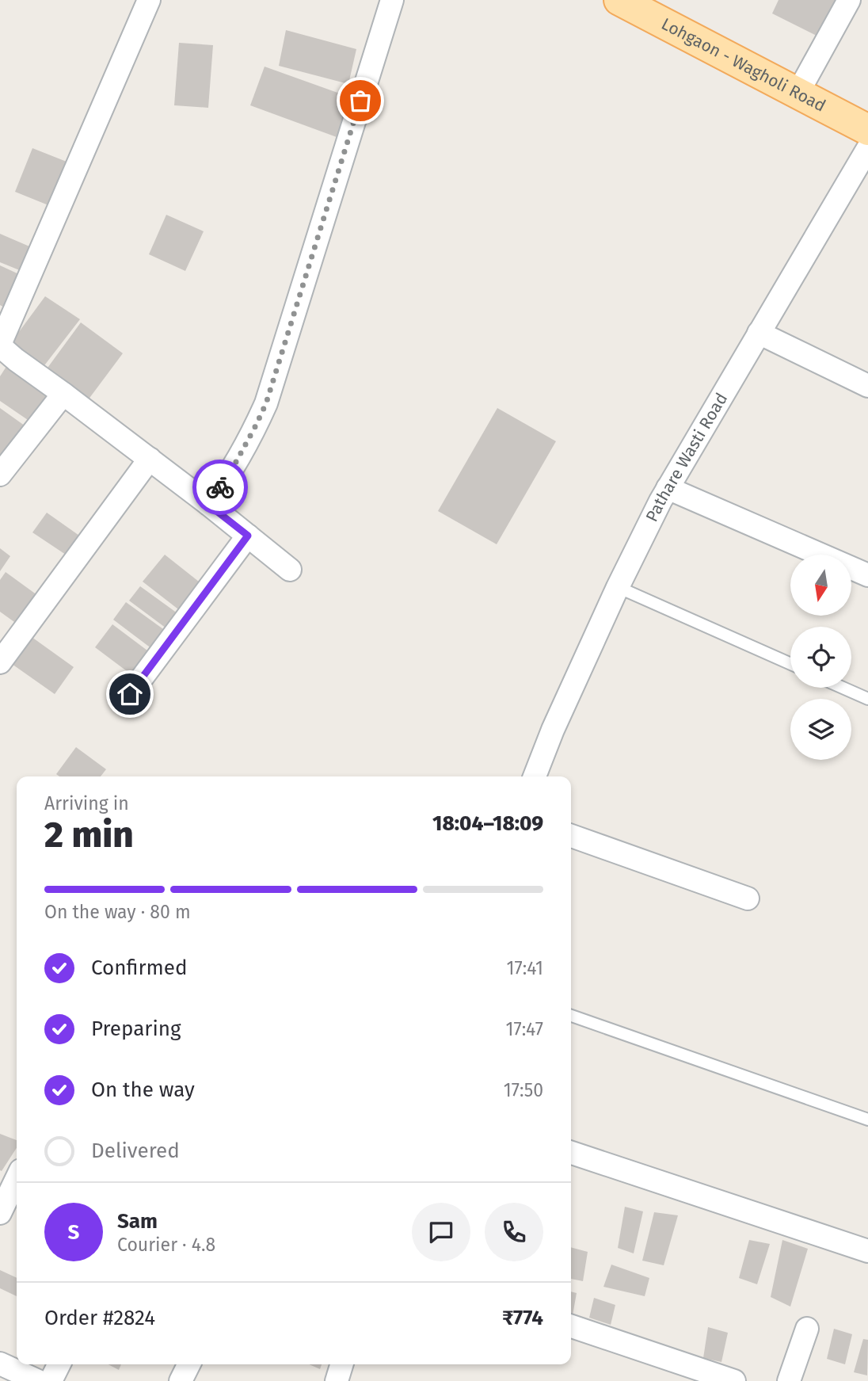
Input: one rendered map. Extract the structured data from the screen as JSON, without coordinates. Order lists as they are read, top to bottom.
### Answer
{
  "streets": {
    "main road": ["Lohgaon - Wagholi Road"],
    "street": ["Pathare Wasti Road"]
  },
  "north": "bottom",
  "page": {
    "heading": ["2 min", "Arriving in", "18:04–18:09"],
    "panel": [
      "Sam",
      "Courier · 4.8",
      "Order #2824",
      "₹774"
    ],
    "bar": "On the way · 80 m",
    "list": [
      ["Confirmed", "17:41"],
      ["Preparing", "17:47"],
      ["On the way", "17:50"],
      "Delivered"
    ],
    "round": "S"
  }
}
